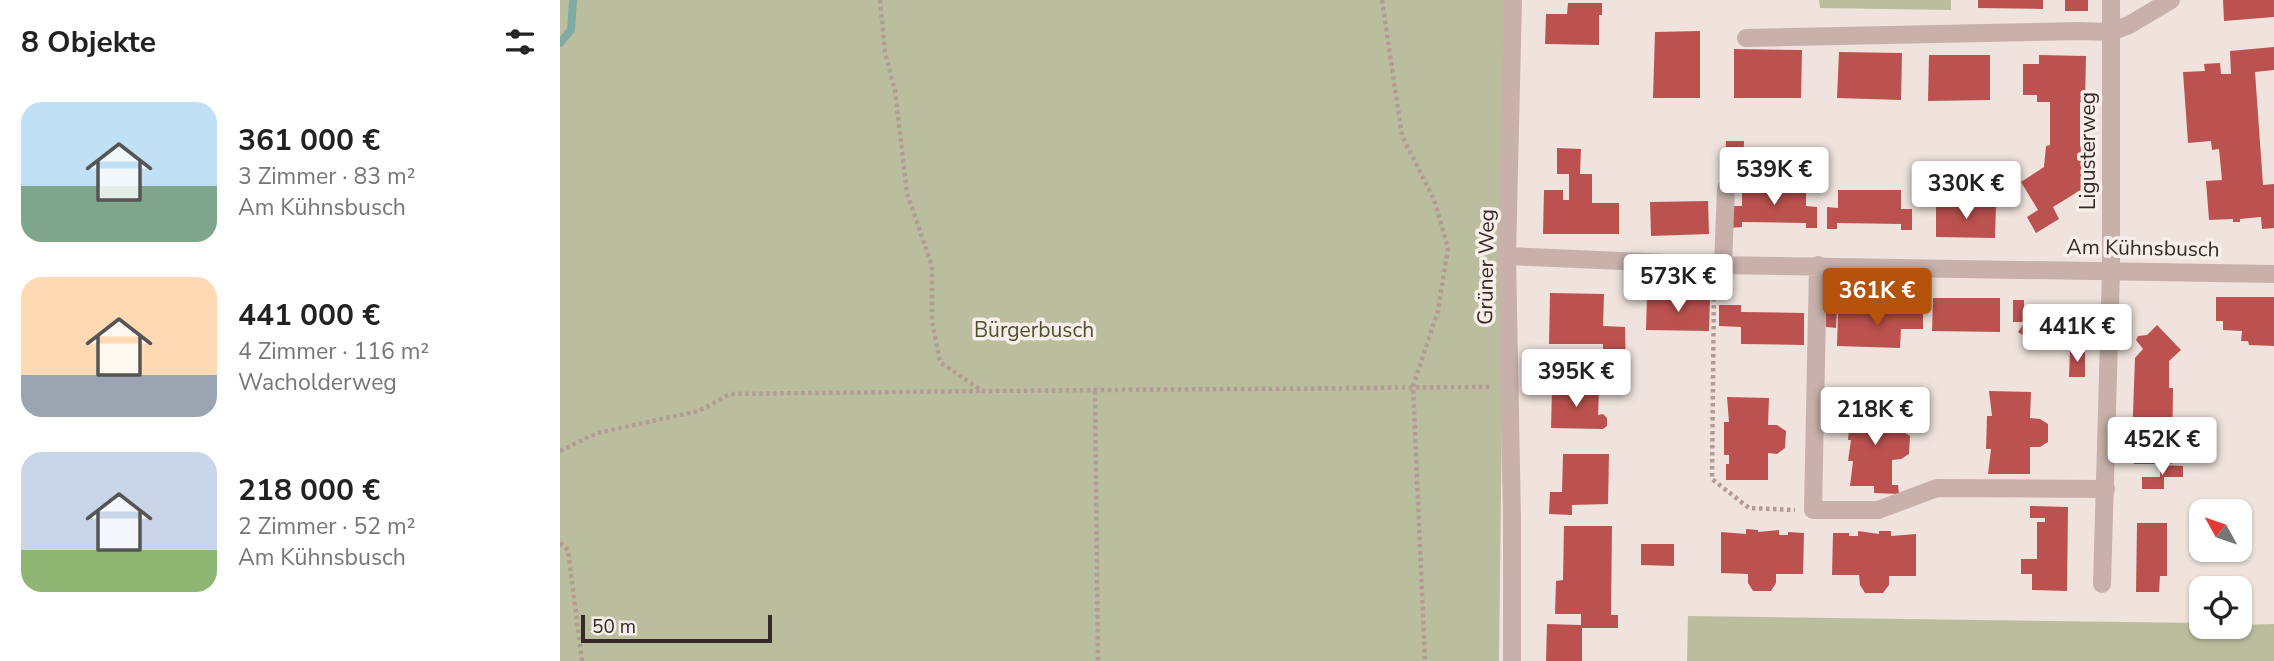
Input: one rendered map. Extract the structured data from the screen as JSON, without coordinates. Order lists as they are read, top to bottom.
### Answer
{
  "streets": {
    "street": ["Ligusterweg", "Am Kühnsbusch", "Grüner Weg"]
  },
  "crossings": [
    ["Ligusterweg", "Am Kühnsbusch"],
    ["Am Kühnsbusch", "Grüner Weg"]
  ],
  "parks": ["Bürgerbusch"],
  "scale_bar": "50 m",
  "north": "top left",
  "page": {
    "heading": "8 Objekte",
    "list": [
      {
        "name": "361 000 €",
        "note": "3 Zimmer · 83 m² · Am Kühnsbusch"
      },
      {
        "name": "441 000 €",
        "note": "4 Zimmer · 116 m² · Wacholderweg"
      },
      {
        "name": "218 000 €",
        "note": "2 Zimmer · 52 m² · Am Kühnsbusch"
      }
    ],
    "price": [
      "539K €",
      "330K €",
      "573K €",
      "361K €",
      "441K €",
      "395K €",
      "218K €",
      "452K €"
    ],
    "scale": "50 m"
  }
}
